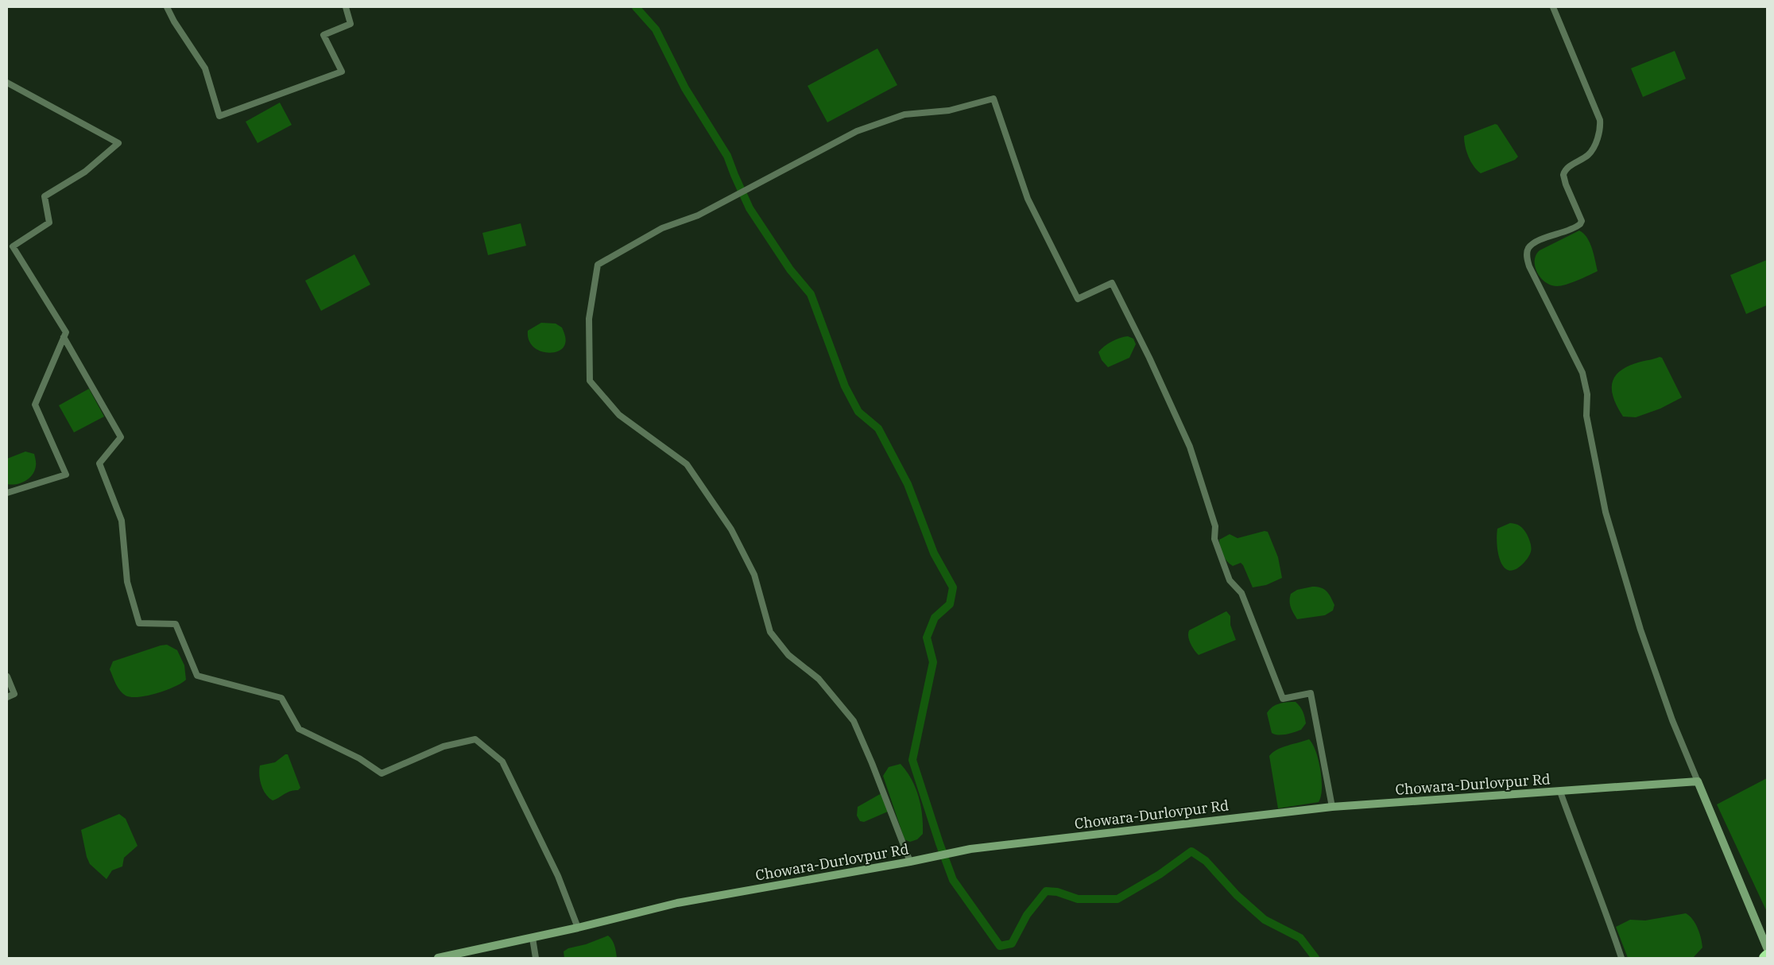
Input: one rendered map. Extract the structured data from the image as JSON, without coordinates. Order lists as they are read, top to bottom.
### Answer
{
  "streets": {
    "street": ["Chowara-Durlovpur Rd"]
  }
}
